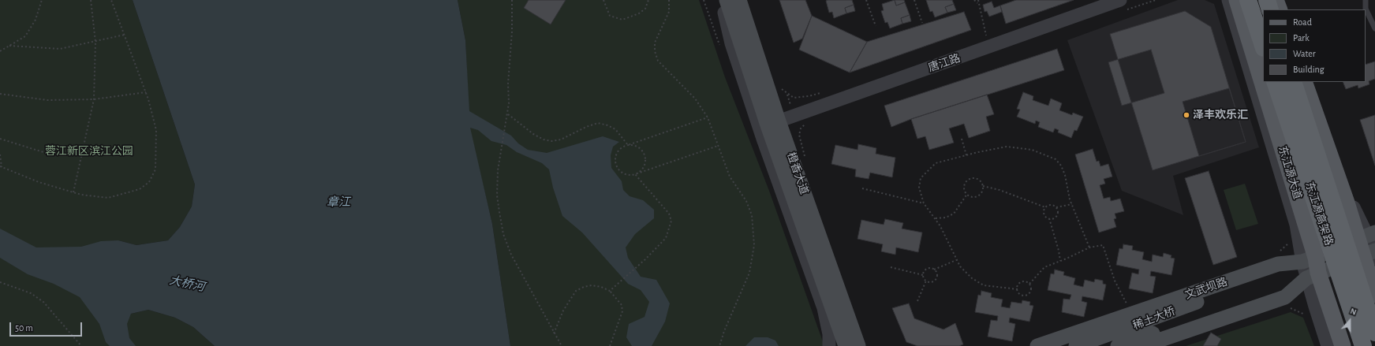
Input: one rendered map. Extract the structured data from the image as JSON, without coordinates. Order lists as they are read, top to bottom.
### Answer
{
  "streets": {
    "highway": ["东江源高架路"],
    "main road": [
      "东江源大道",
      "橙香大道",
      "文武坝路",
      "稀土大桥"
    ],
    "street": ["唐江路"]
  },
  "crossings": [
    ["唐江路", "橙香大道"],
    ["东江源大道", "文武坝路"],
    ["东江源大道", "稀土大桥"],
    ["文武坝路", "稀土大桥"]
  ],
  "water": ["章江", "大桥河"],
  "parks": ["蓉江新区滨江公园"],
  "places": ["泽丰欢乐汇"],
  "legend": [
    "Road",
    "Park",
    "Water",
    "Building"
  ],
  "scale_bar": "50 m",
  "north": "top"
}
